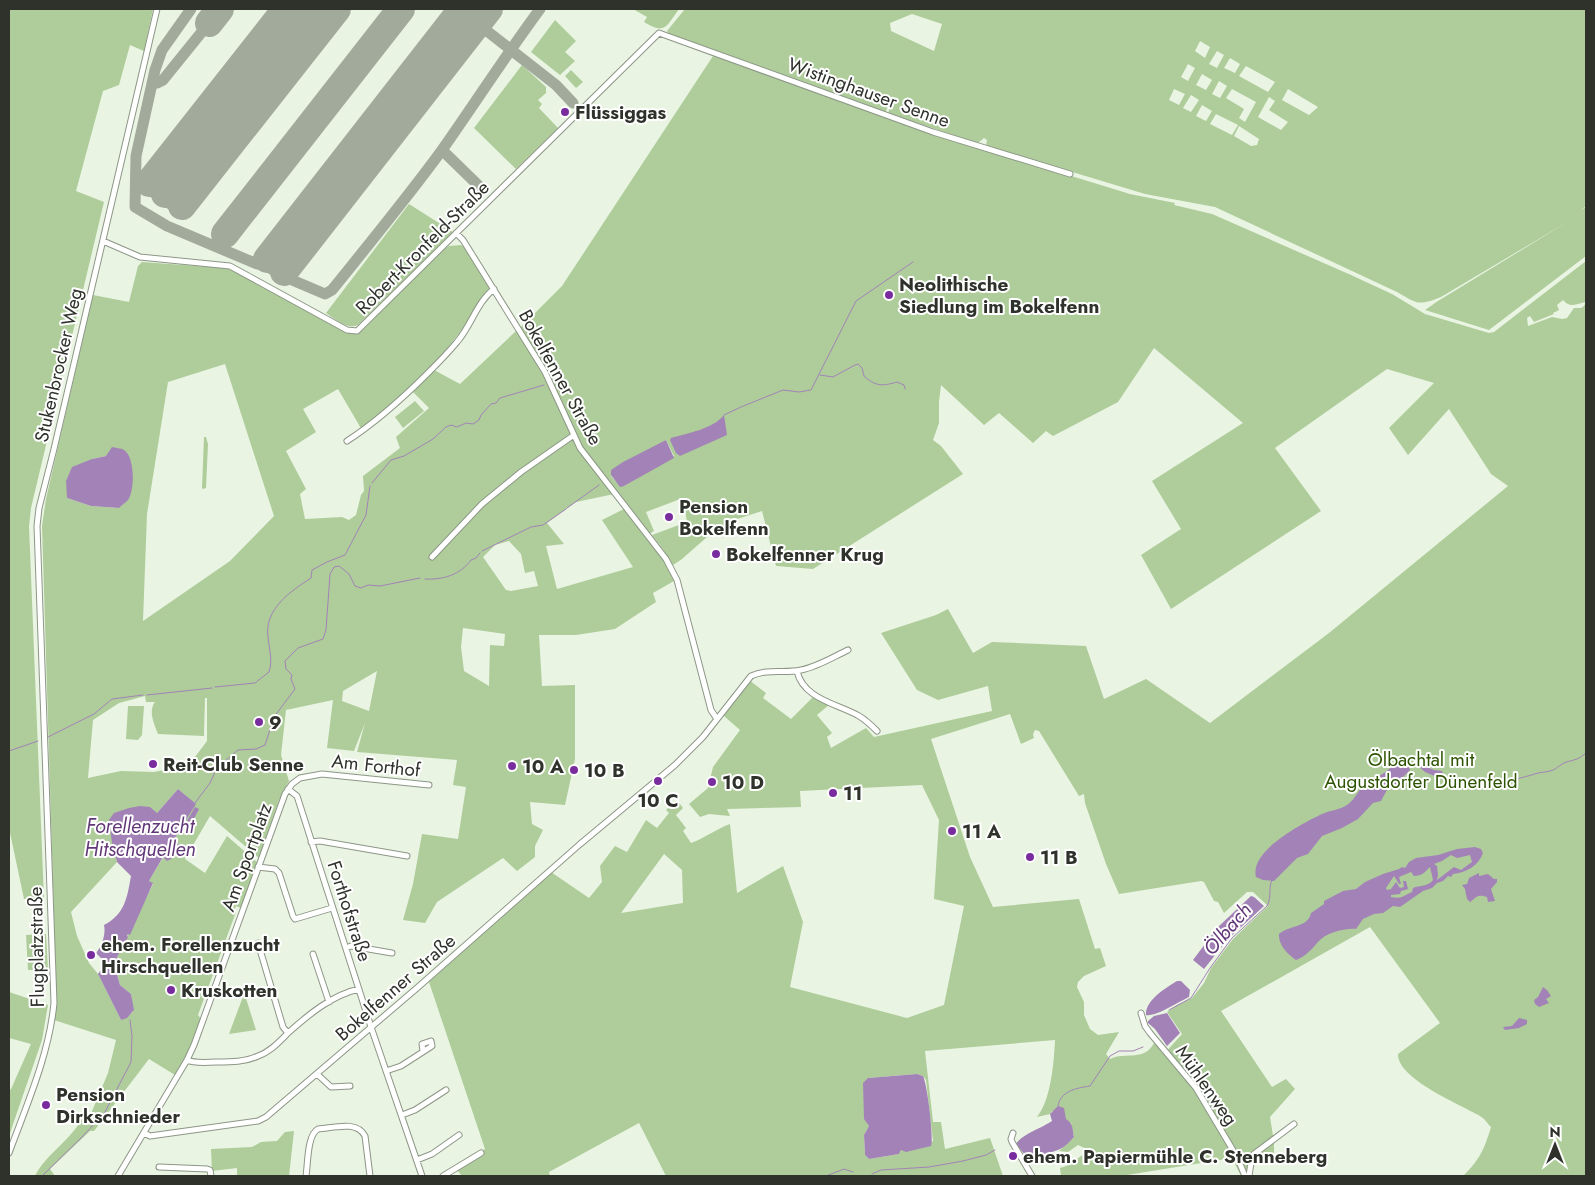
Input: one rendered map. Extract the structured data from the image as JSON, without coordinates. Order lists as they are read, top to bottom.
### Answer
{
  "streets": {
    "street": [
      "Wistinghauser Senne",
      "Robert-Kronfeld-Straße",
      "Stukenbrocker Weg",
      "Bokelfenner Straße",
      "Am Forthof",
      "Am Sportplatz",
      "Forthofstraße",
      "Flugplatzstraße",
      "Mühlenweg"
    ]
  },
  "crossings": [
    ["Wistinghauser Senne", "Robert-Kronfeld-Straße"],
    ["Robert-Kronfeld-Straße", "Stukenbrocker Weg"],
    ["Robert-Kronfeld-Straße", "Bokelfenner Straße"],
    ["Stukenbrocker Weg", "Flugplatzstraße"],
    ["Bokelfenner Straße", "Am Sportplatz"],
    ["Bokelfenner Straße", "Forthofstraße"],
    ["Am Forthof", "Am Sportplatz"],
    ["Am Forthof", "Forthofstraße"],
    ["Am Sportplatz", "Forthofstraße"]
  ],
  "water": ["Forellenzucht Hitschquellen", "Ölbach"],
  "parks": ["Ölbachtal mit Augustdorfer Dünenfeld"],
  "places": [
    "Flüssiggas",
    "Neolithische Siedlung im Bokelfenn",
    "Pension Bokelfenn",
    "Bokelfenner Krug",
    "9",
    "Reit-Club Senne",
    "10 A",
    "10 B",
    "10 C",
    "10 D",
    "11",
    "11 A",
    "11 B",
    "ehem. Forellenzucht Hirschquellen",
    "Kruskotten",
    "Pension Dirkschnieder",
    "ehem. Papiermühle C. Stenneberg"
  ],
  "north": "top"
}
